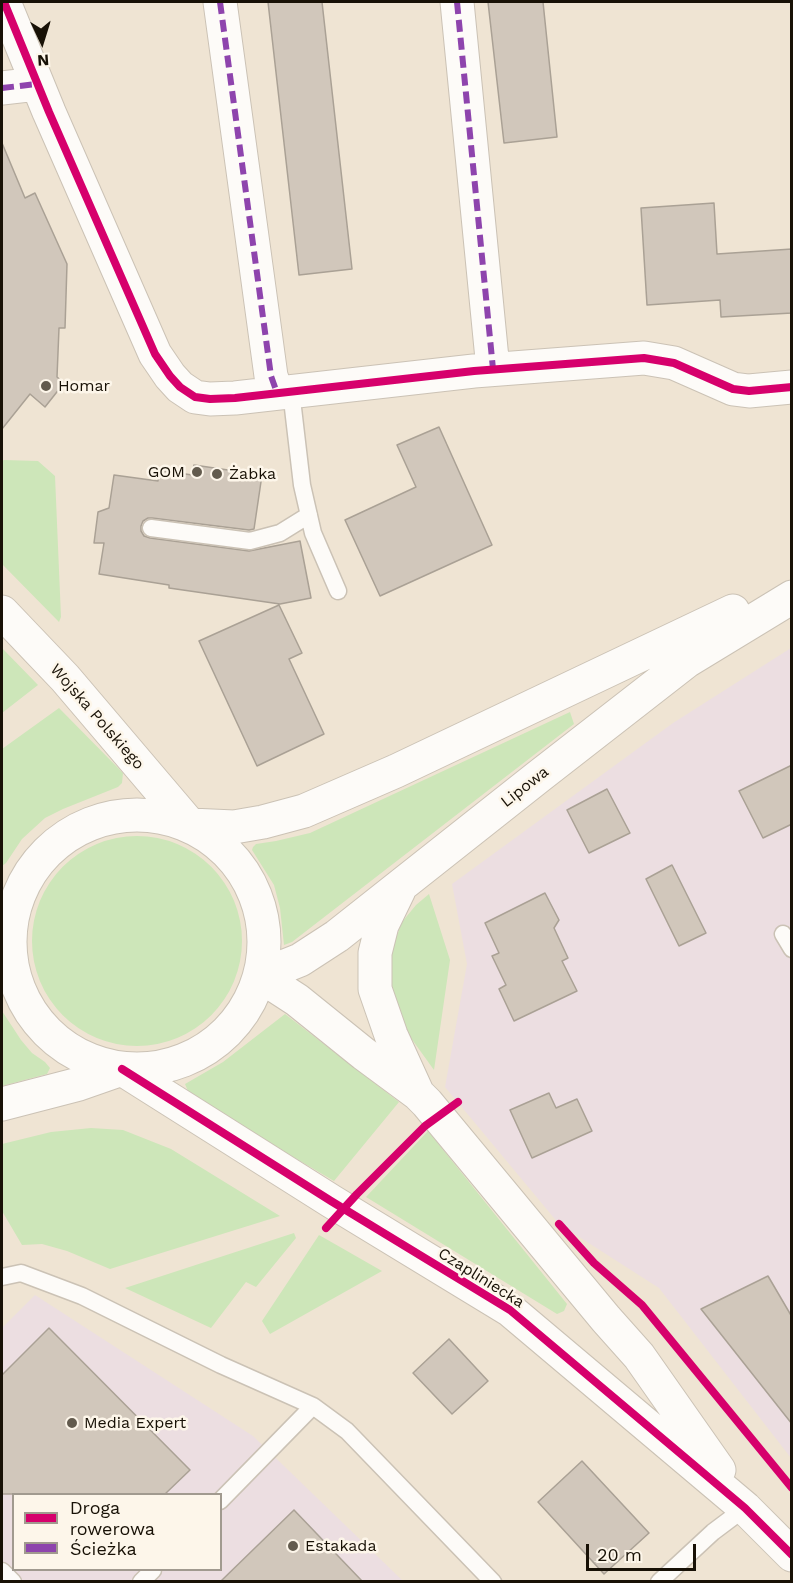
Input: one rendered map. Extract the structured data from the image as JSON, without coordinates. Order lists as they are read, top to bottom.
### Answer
{
  "streets": {
    "street": ["Wojska Polskiego", "Lipowa", "Czapliniecka"]
  },
  "crossings": [
    ["Lipowa", "Czapliniecka"]
  ],
  "places": [
    "Homar",
    "GOM",
    "Żabka",
    "Media Expert",
    "Estakada"
  ],
  "legend": ["Droga rowerowa", "Ścieżka"],
  "scale_bar": "20 m",
  "north": "bottom"
}
